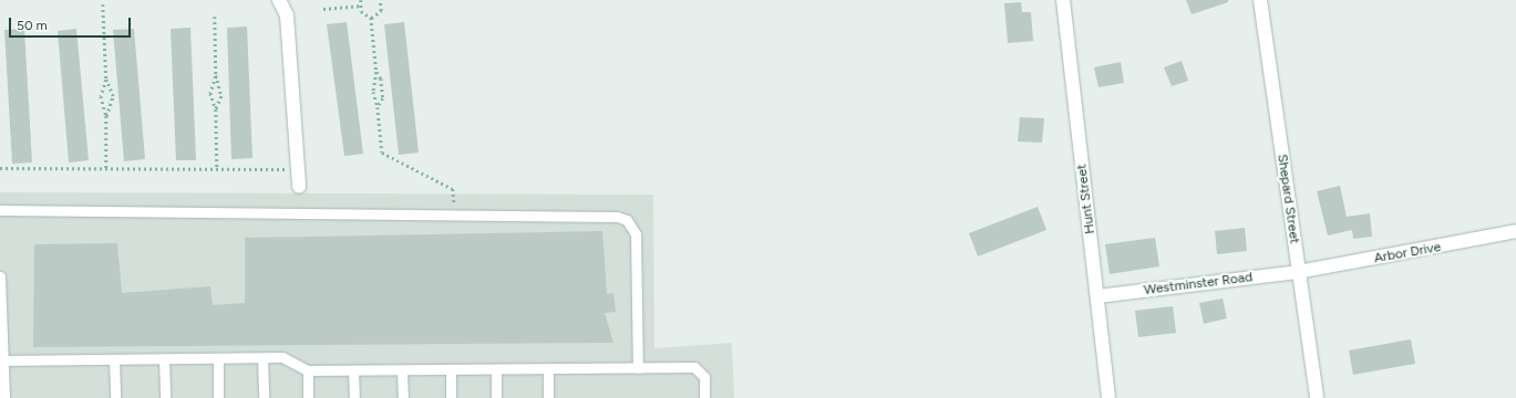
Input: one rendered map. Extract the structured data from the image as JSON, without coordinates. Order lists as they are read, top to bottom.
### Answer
{
  "streets": {
    "street": [
      "Hunt Street",
      "Shepard Street",
      "Arbor Drive",
      "Westminster Road"
    ]
  },
  "crossings": [
    ["Hunt Street", "Westminster Road"],
    ["Shepard Street", "Arbor Drive"],
    ["Shepard Street", "Westminster Road"],
    ["Arbor Drive", "Westminster Road"]
  ],
  "scale_bar": "50 m"
}
